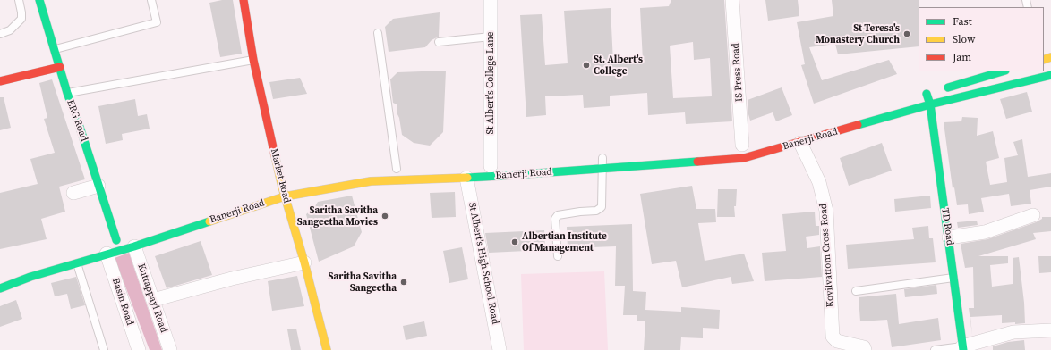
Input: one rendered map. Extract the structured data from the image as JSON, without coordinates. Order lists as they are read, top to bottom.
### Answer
{
  "streets": {
    "main road": [
      "ERG Road",
      "Banerji Road",
      "Market Road",
      "TD Road"
    ],
    "street": [
      "IS Press Road",
      "St Albert's College Lane",
      "Kovilvattom Cross Road",
      "St Albert's High School Road",
      "Kuttappayi Road",
      "Basin Road"
    ]
  },
  "crossings": [
    ["ERG Road", "Banerji Road"],
    ["ERG Road", "Basin Road"],
    ["Banerji Road", "Market Road"],
    ["Banerji Road", "TD Road"],
    ["Banerji Road", "Kovilvattom Cross Road"],
    ["Banerji Road", "St Albert's High School Road"],
    ["Banerji Road", "Kuttappayi Road"],
    ["Banerji Road", "Basin Road"]
  ],
  "places": [
    "St Teresa's Monastery Church",
    "St. Albert's College",
    "Saritha Savitha Sangeetha Movies",
    "Albertian Institute Of Management",
    "Saritha Savitha Sangeetha"
  ],
  "legend": ["Fast", "Slow", "Jam"]
}
